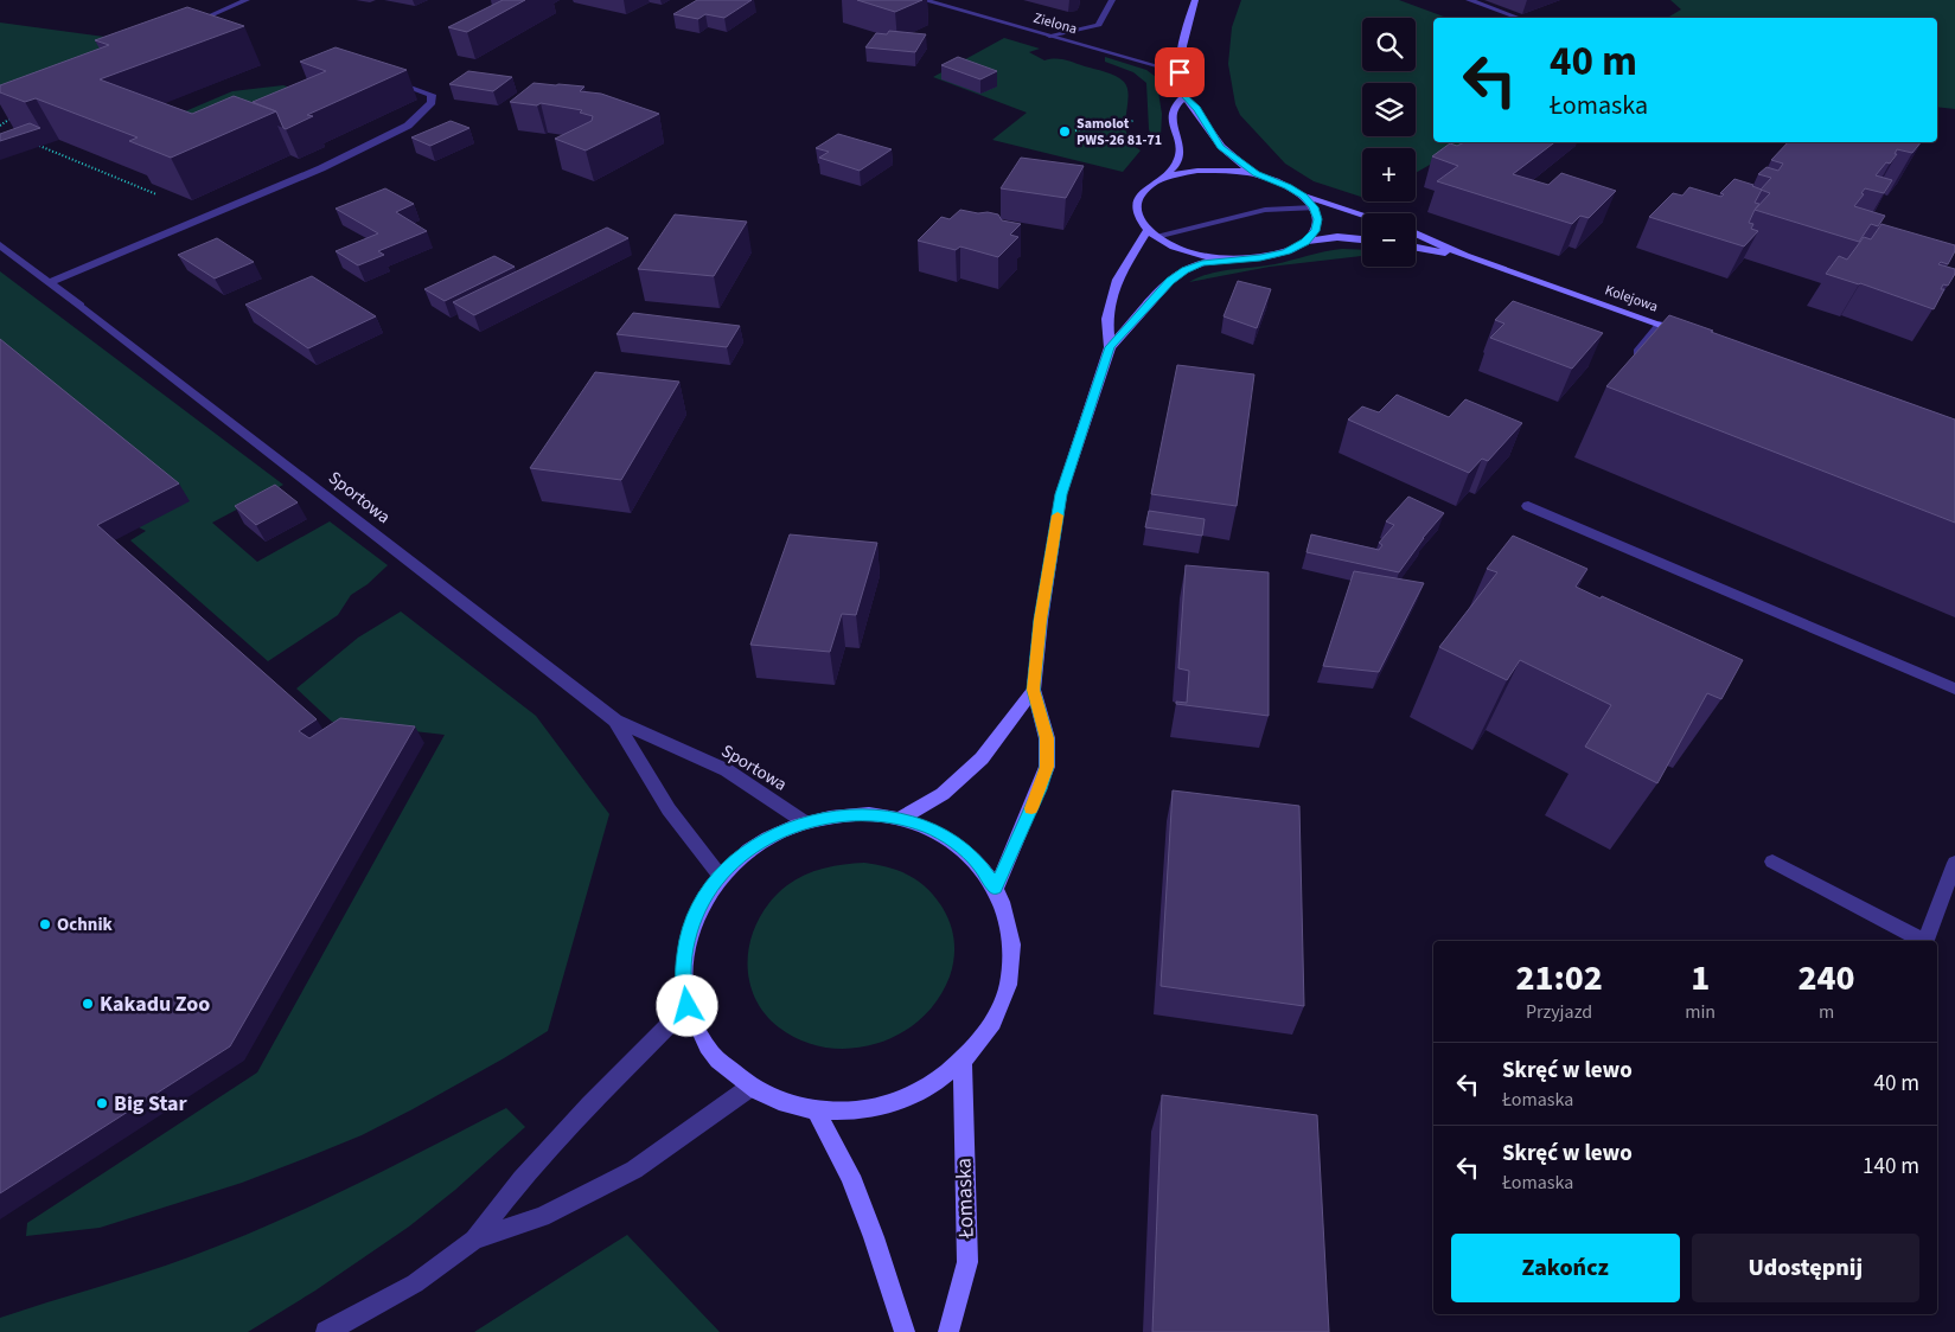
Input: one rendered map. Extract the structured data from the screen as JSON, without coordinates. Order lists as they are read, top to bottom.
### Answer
{
  "streets": {
    "street": [
      "Zielona",
      "Kolejowa",
      "Sportowa",
      "Łomaska"
    ]
  },
  "places": [
    "Samolot PWS-26 81-71",
    "Ochnik",
    "Kakadu Zoo",
    "Big Star"
  ],
  "page": {
    "map_buttons": ["+", "−"],
    "turn": ["40 m", "Łomaska"],
    "eta": [
      "21:02",
      "Przyjazd",
      "1",
      "min",
      "240",
      "m"
    ],
    "list": [
      {
        "name": "Skręć w lewo",
        "note": "Łomaska",
        "value": "40 m"
      },
      {
        "name": "Skręć w lewo",
        "note": "Łomaska",
        "value": "140 m"
      }
    ],
    "buttons": ["Zakończ", "Udostępnij"]
  }
}
